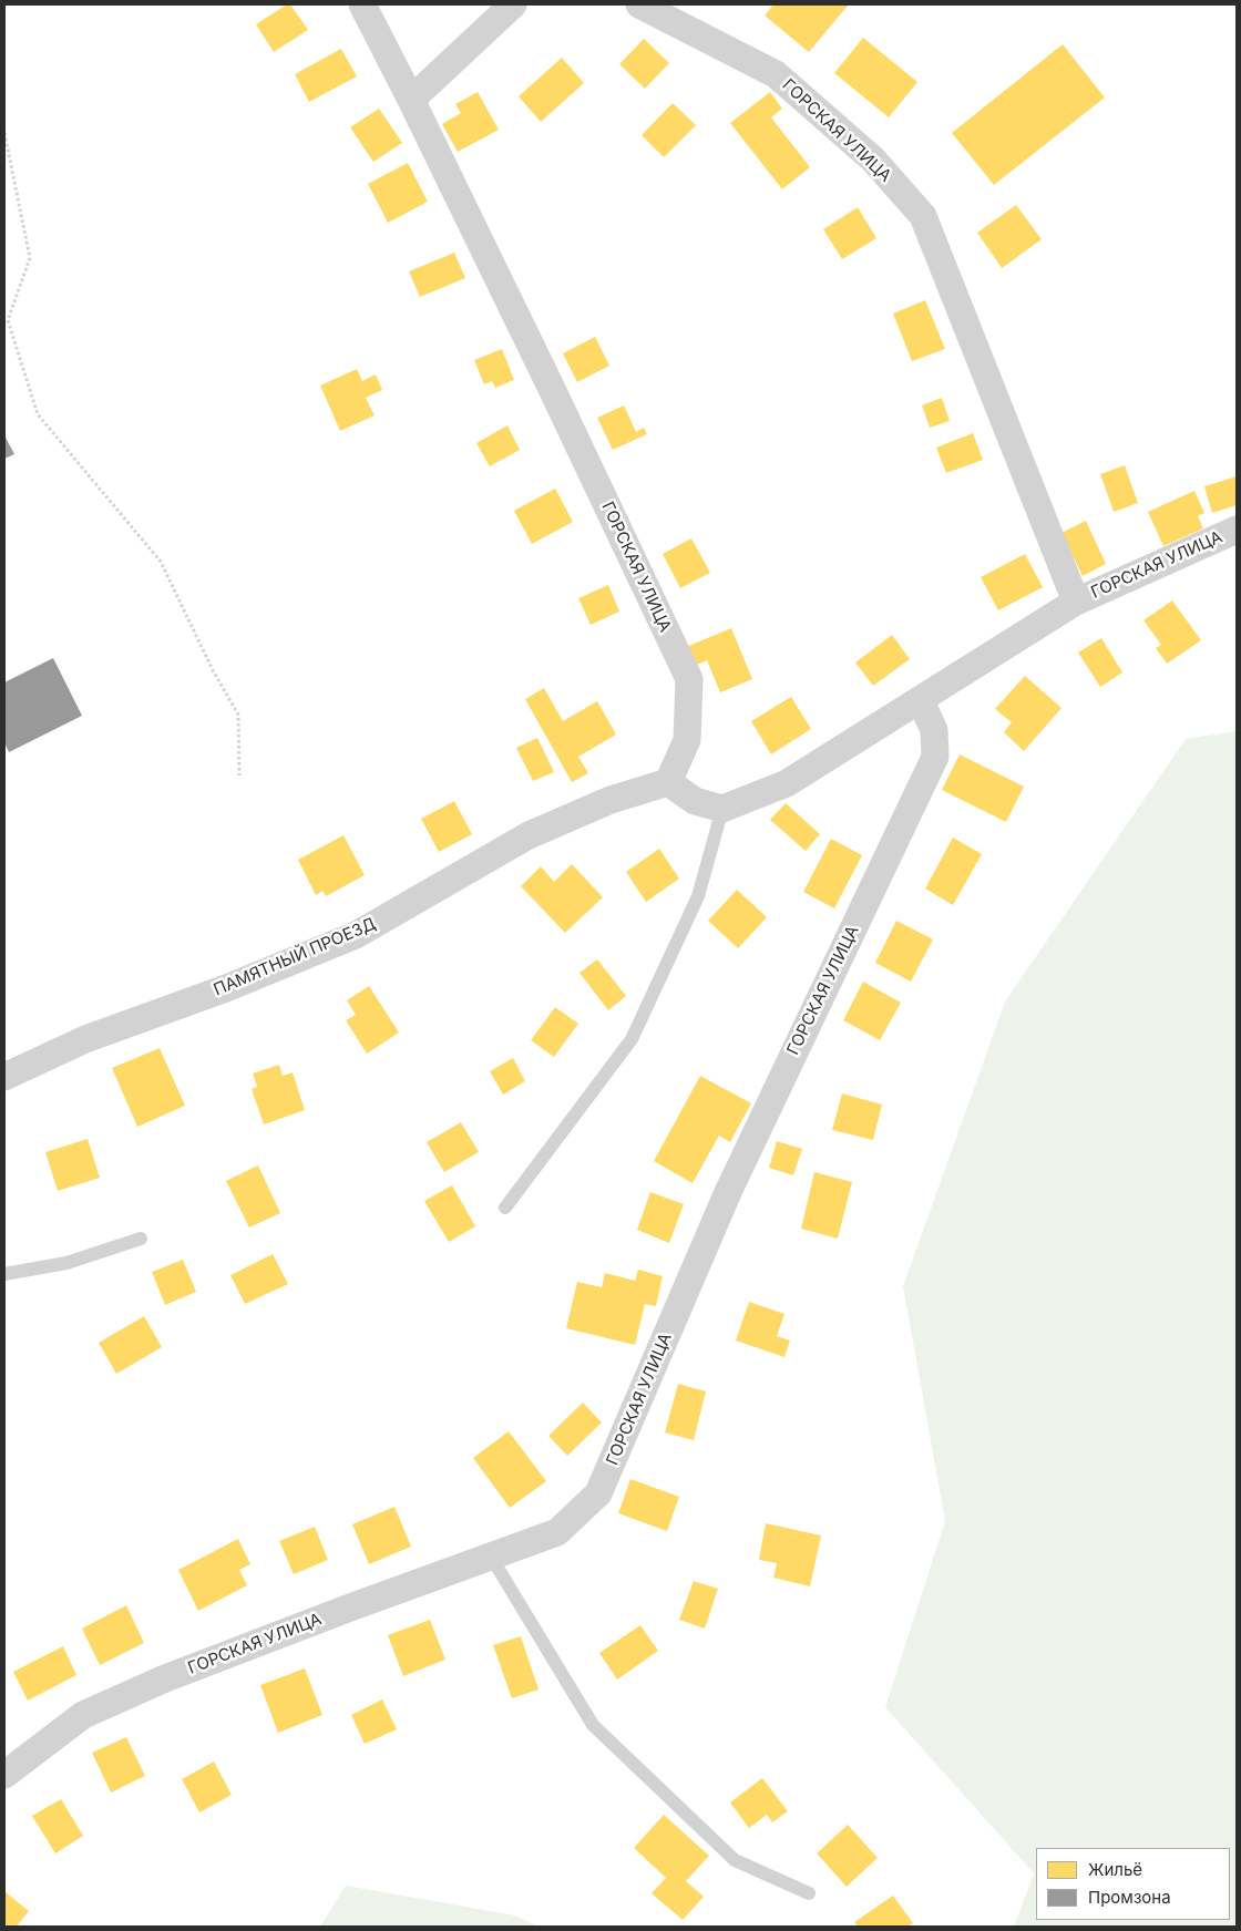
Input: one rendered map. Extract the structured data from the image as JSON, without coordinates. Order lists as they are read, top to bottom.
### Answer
{
  "streets": {
    "street": ["ГОРСКАЯ УЛИЦА", "ПАМЯТНЫЙ ПРОЕЗД"]
  },
  "crossings": [
    ["ГОРСКАЯ УЛИЦА", "ПАМЯТНЫЙ ПРОЕЗД"]
  ],
  "legend": ["Жильё", "Промзона"]
}
